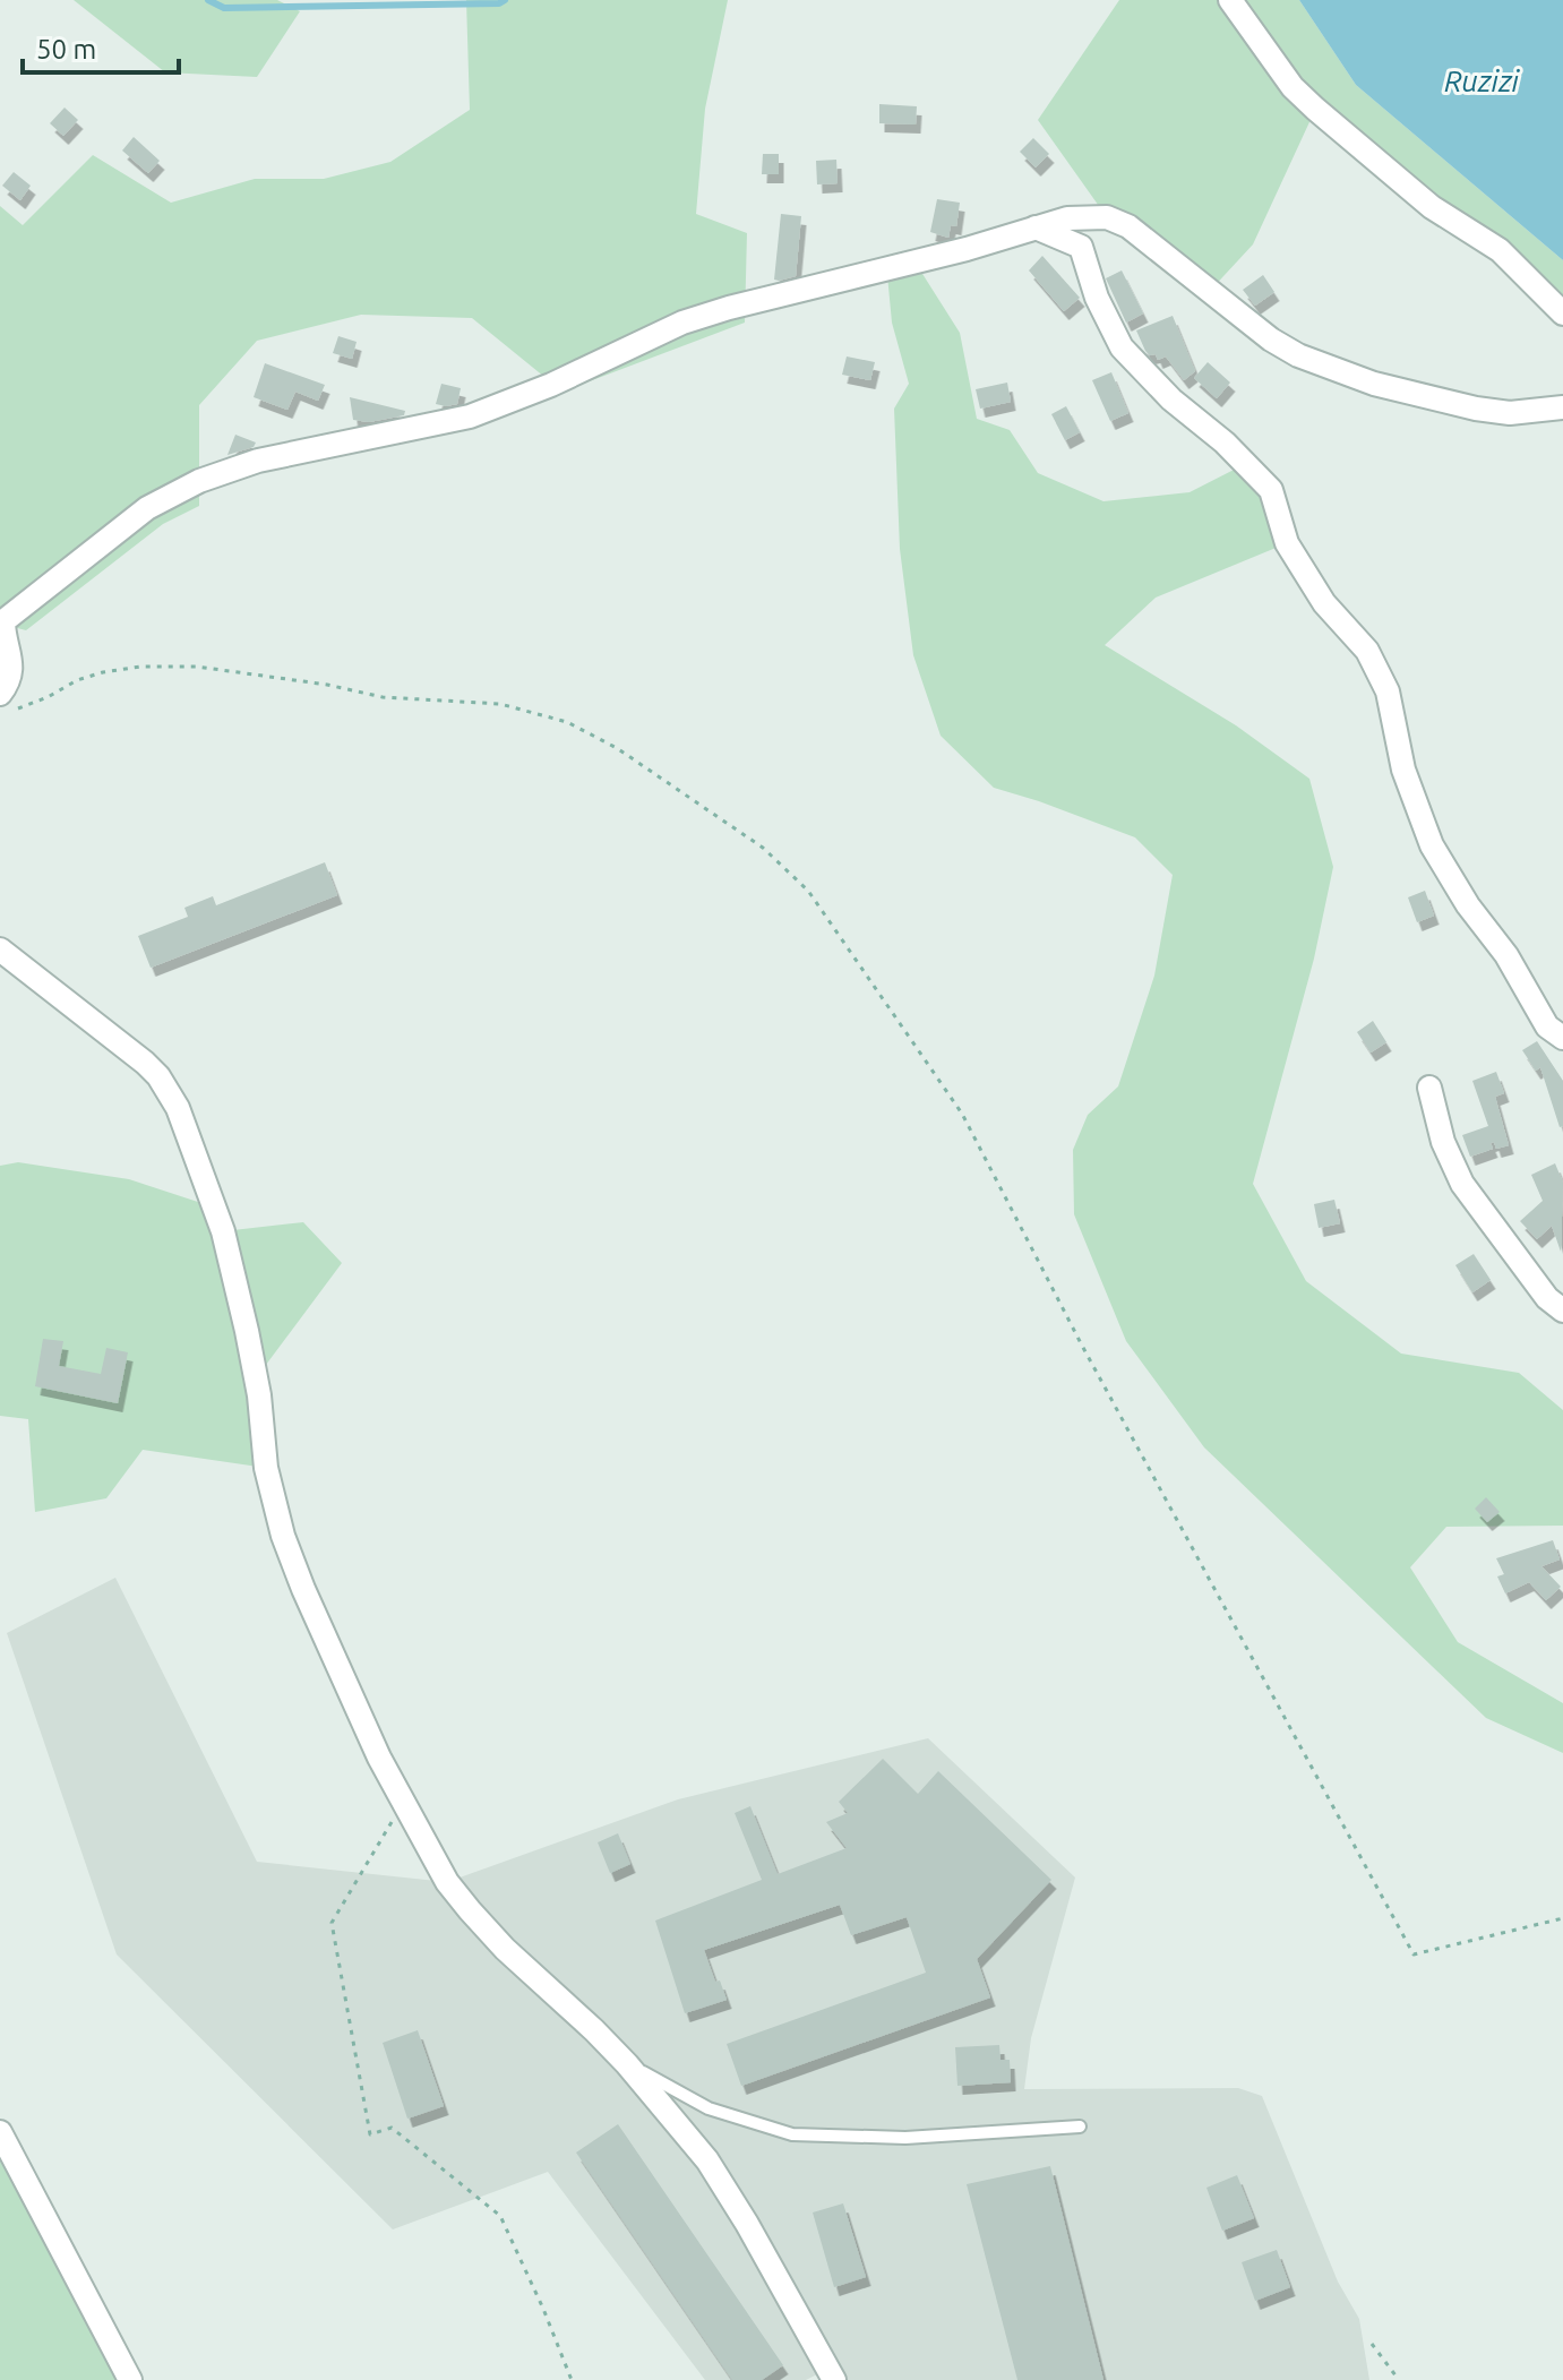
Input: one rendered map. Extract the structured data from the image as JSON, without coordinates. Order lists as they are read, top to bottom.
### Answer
{
  "water": ["Ruzizi"],
  "scale_bar": "50 m"
}
